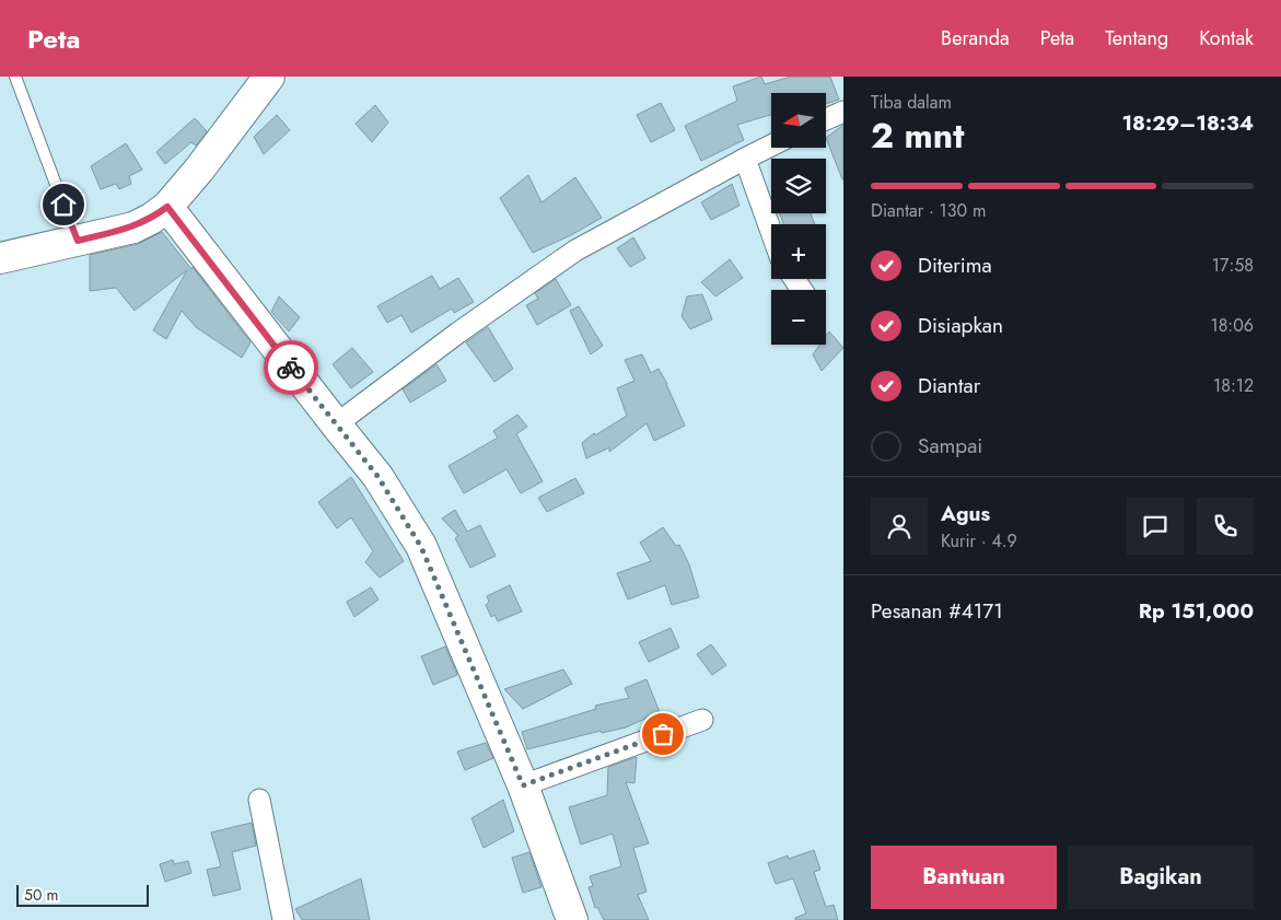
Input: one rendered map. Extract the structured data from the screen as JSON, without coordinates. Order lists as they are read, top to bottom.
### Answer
{
  "scale_bar": "50 m",
  "north": "left",
  "page": {
    "header": "Peta",
    "nav": [
      "Beranda",
      "Peta",
      "Tentang",
      "Kontak"
    ],
    "heading": ["2 mnt", "Tiba dalam", "18:29–18:34"],
    "panel": [
      "Agus",
      "Kurir · 4.9",
      "Pesanan #4171",
      "Rp 151,000"
    ],
    "map_buttons": ["+", "−"],
    "bar": "Diantar · 130 m",
    "list": [
      ["Diterima", "17:58"],
      ["Disiapkan", "18:06"],
      ["Diantar", "18:12"],
      "Sampai"
    ],
    "buttons": ["Bantuan", "Bagikan"],
    "scale": "50 m"
  }
}
